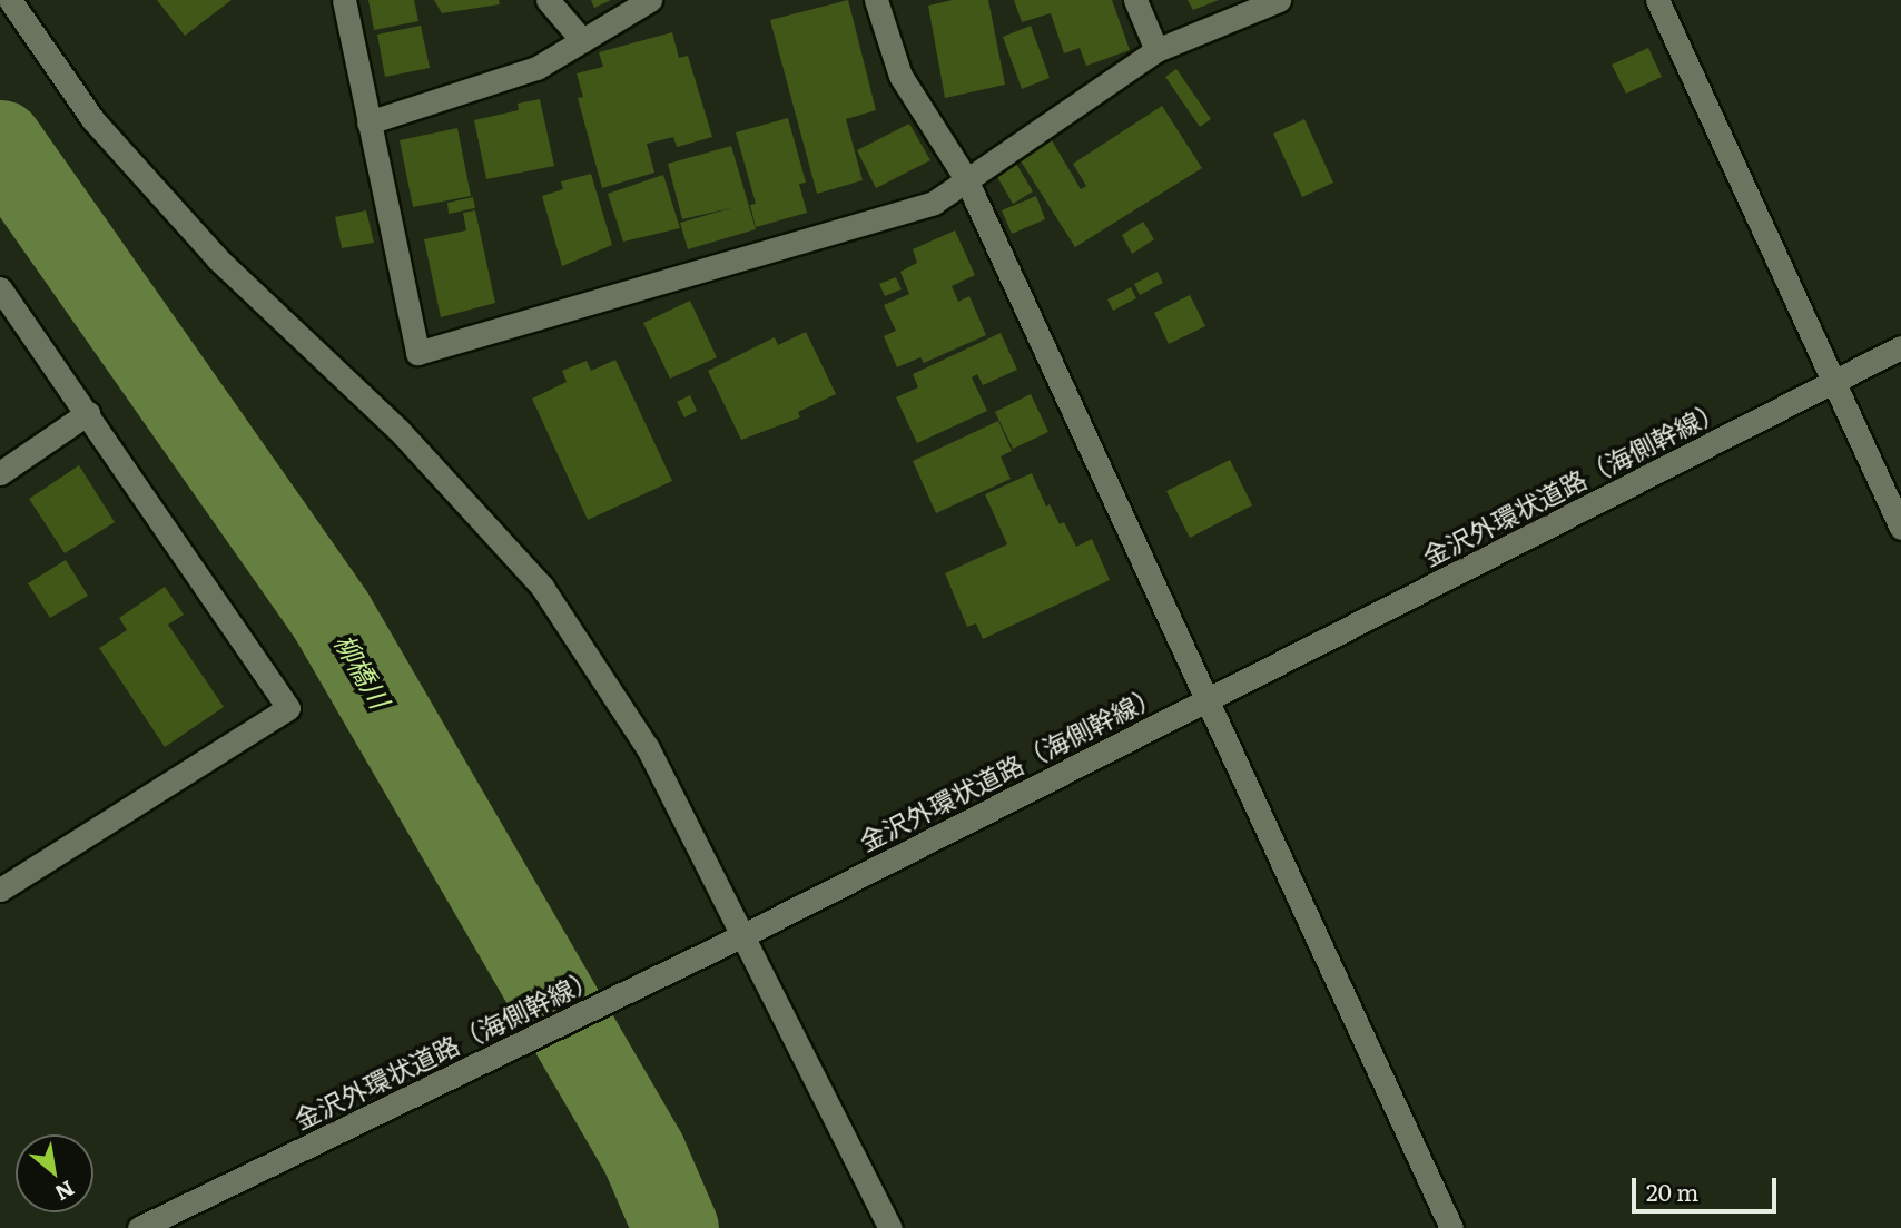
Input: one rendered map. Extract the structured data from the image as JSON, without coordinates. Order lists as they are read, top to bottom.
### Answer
{
  "streets": {
    "street": ["金沢外環状道路（海側幹線）"]
  },
  "water": ["柳橋川"],
  "scale_bar": "20 m",
  "north": "bottom right"
}
